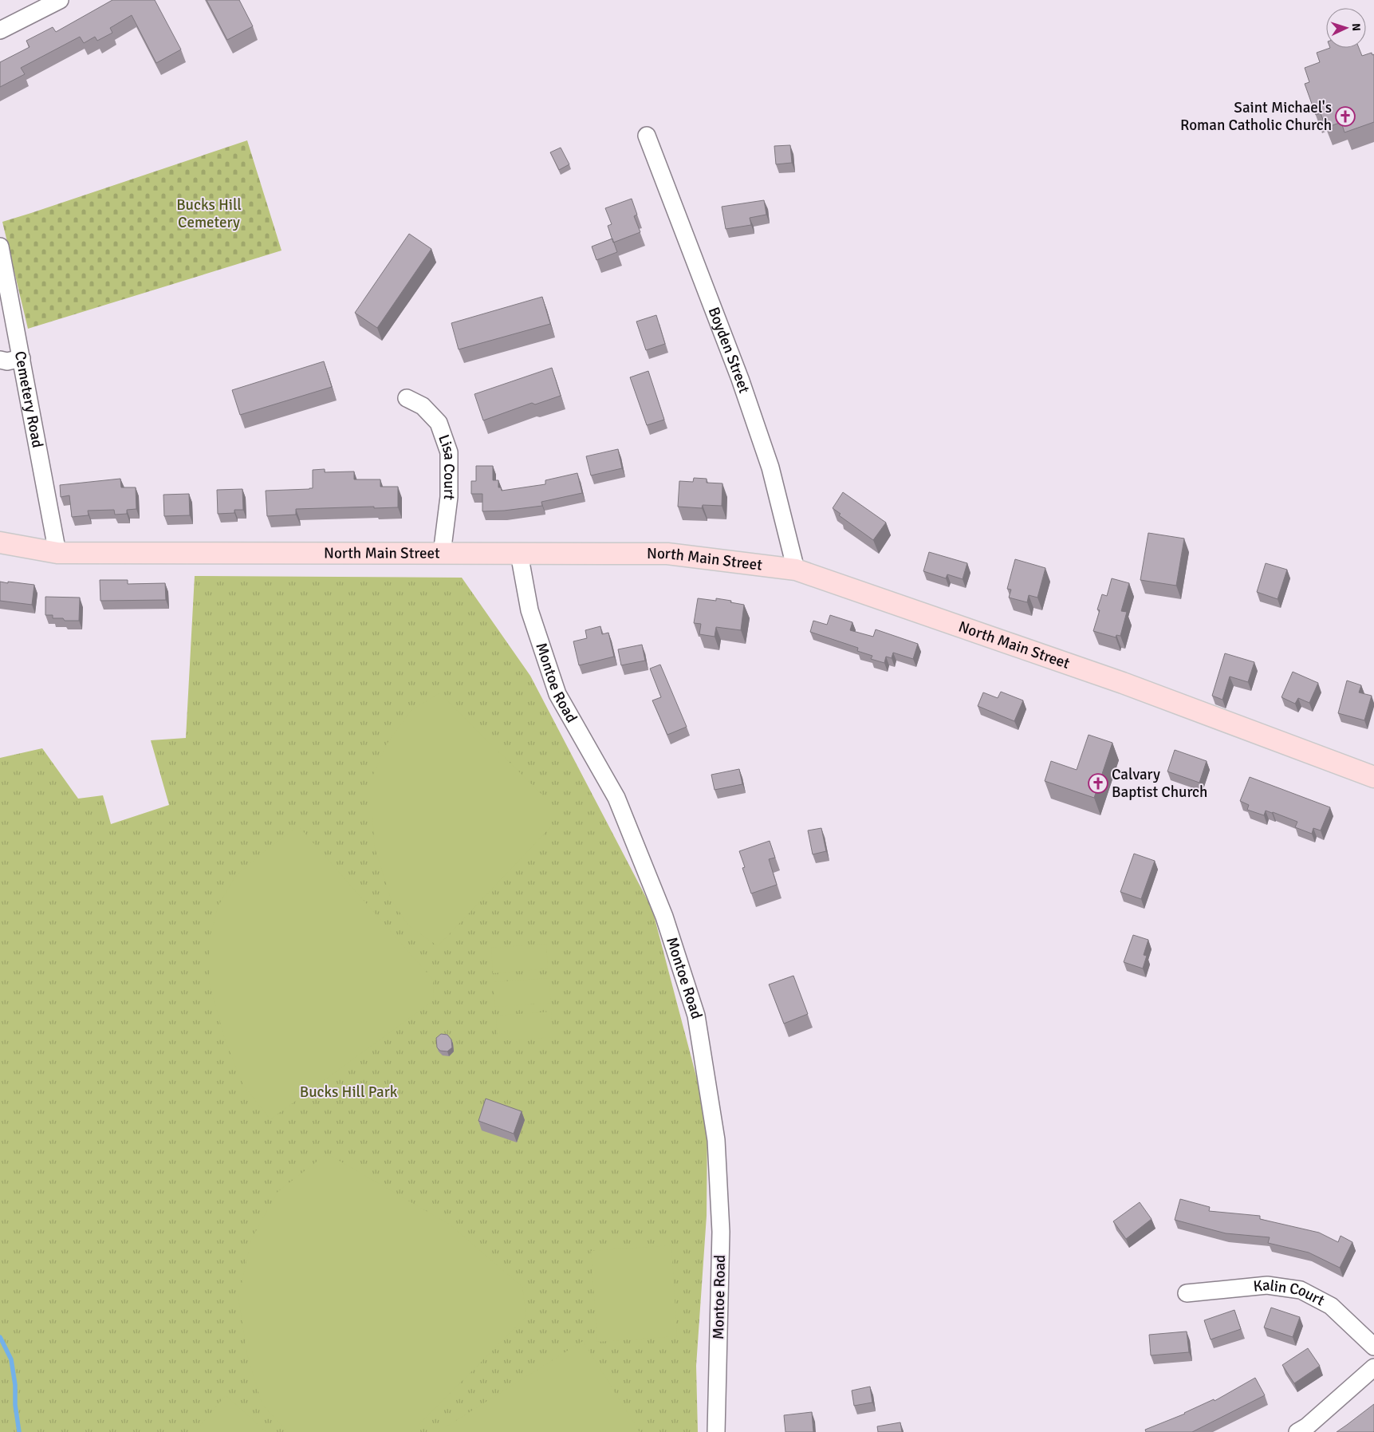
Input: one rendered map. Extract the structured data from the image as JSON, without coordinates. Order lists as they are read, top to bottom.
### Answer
{
  "streets": {
    "main road": ["North Main Street"],
    "street": [
      "Boyden Street",
      "Cemetery Road",
      "Lisa Court",
      "Montoe Road",
      "Kalin Court"
    ]
  },
  "crossings": [
    ["Boyden Street", "North Main Street"],
    ["Cemetery Road", "North Main Street"],
    ["Lisa Court", "North Main Street"],
    ["North Main Street", "Montoe Road"]
  ],
  "parks": ["Bucks Hill Cemetery", "Bucks Hill Park"],
  "places": {
    "church": ["Saint Michael's Roman Catholic Church", "Calvary Baptist Church"]
  },
  "north": "right"
}
